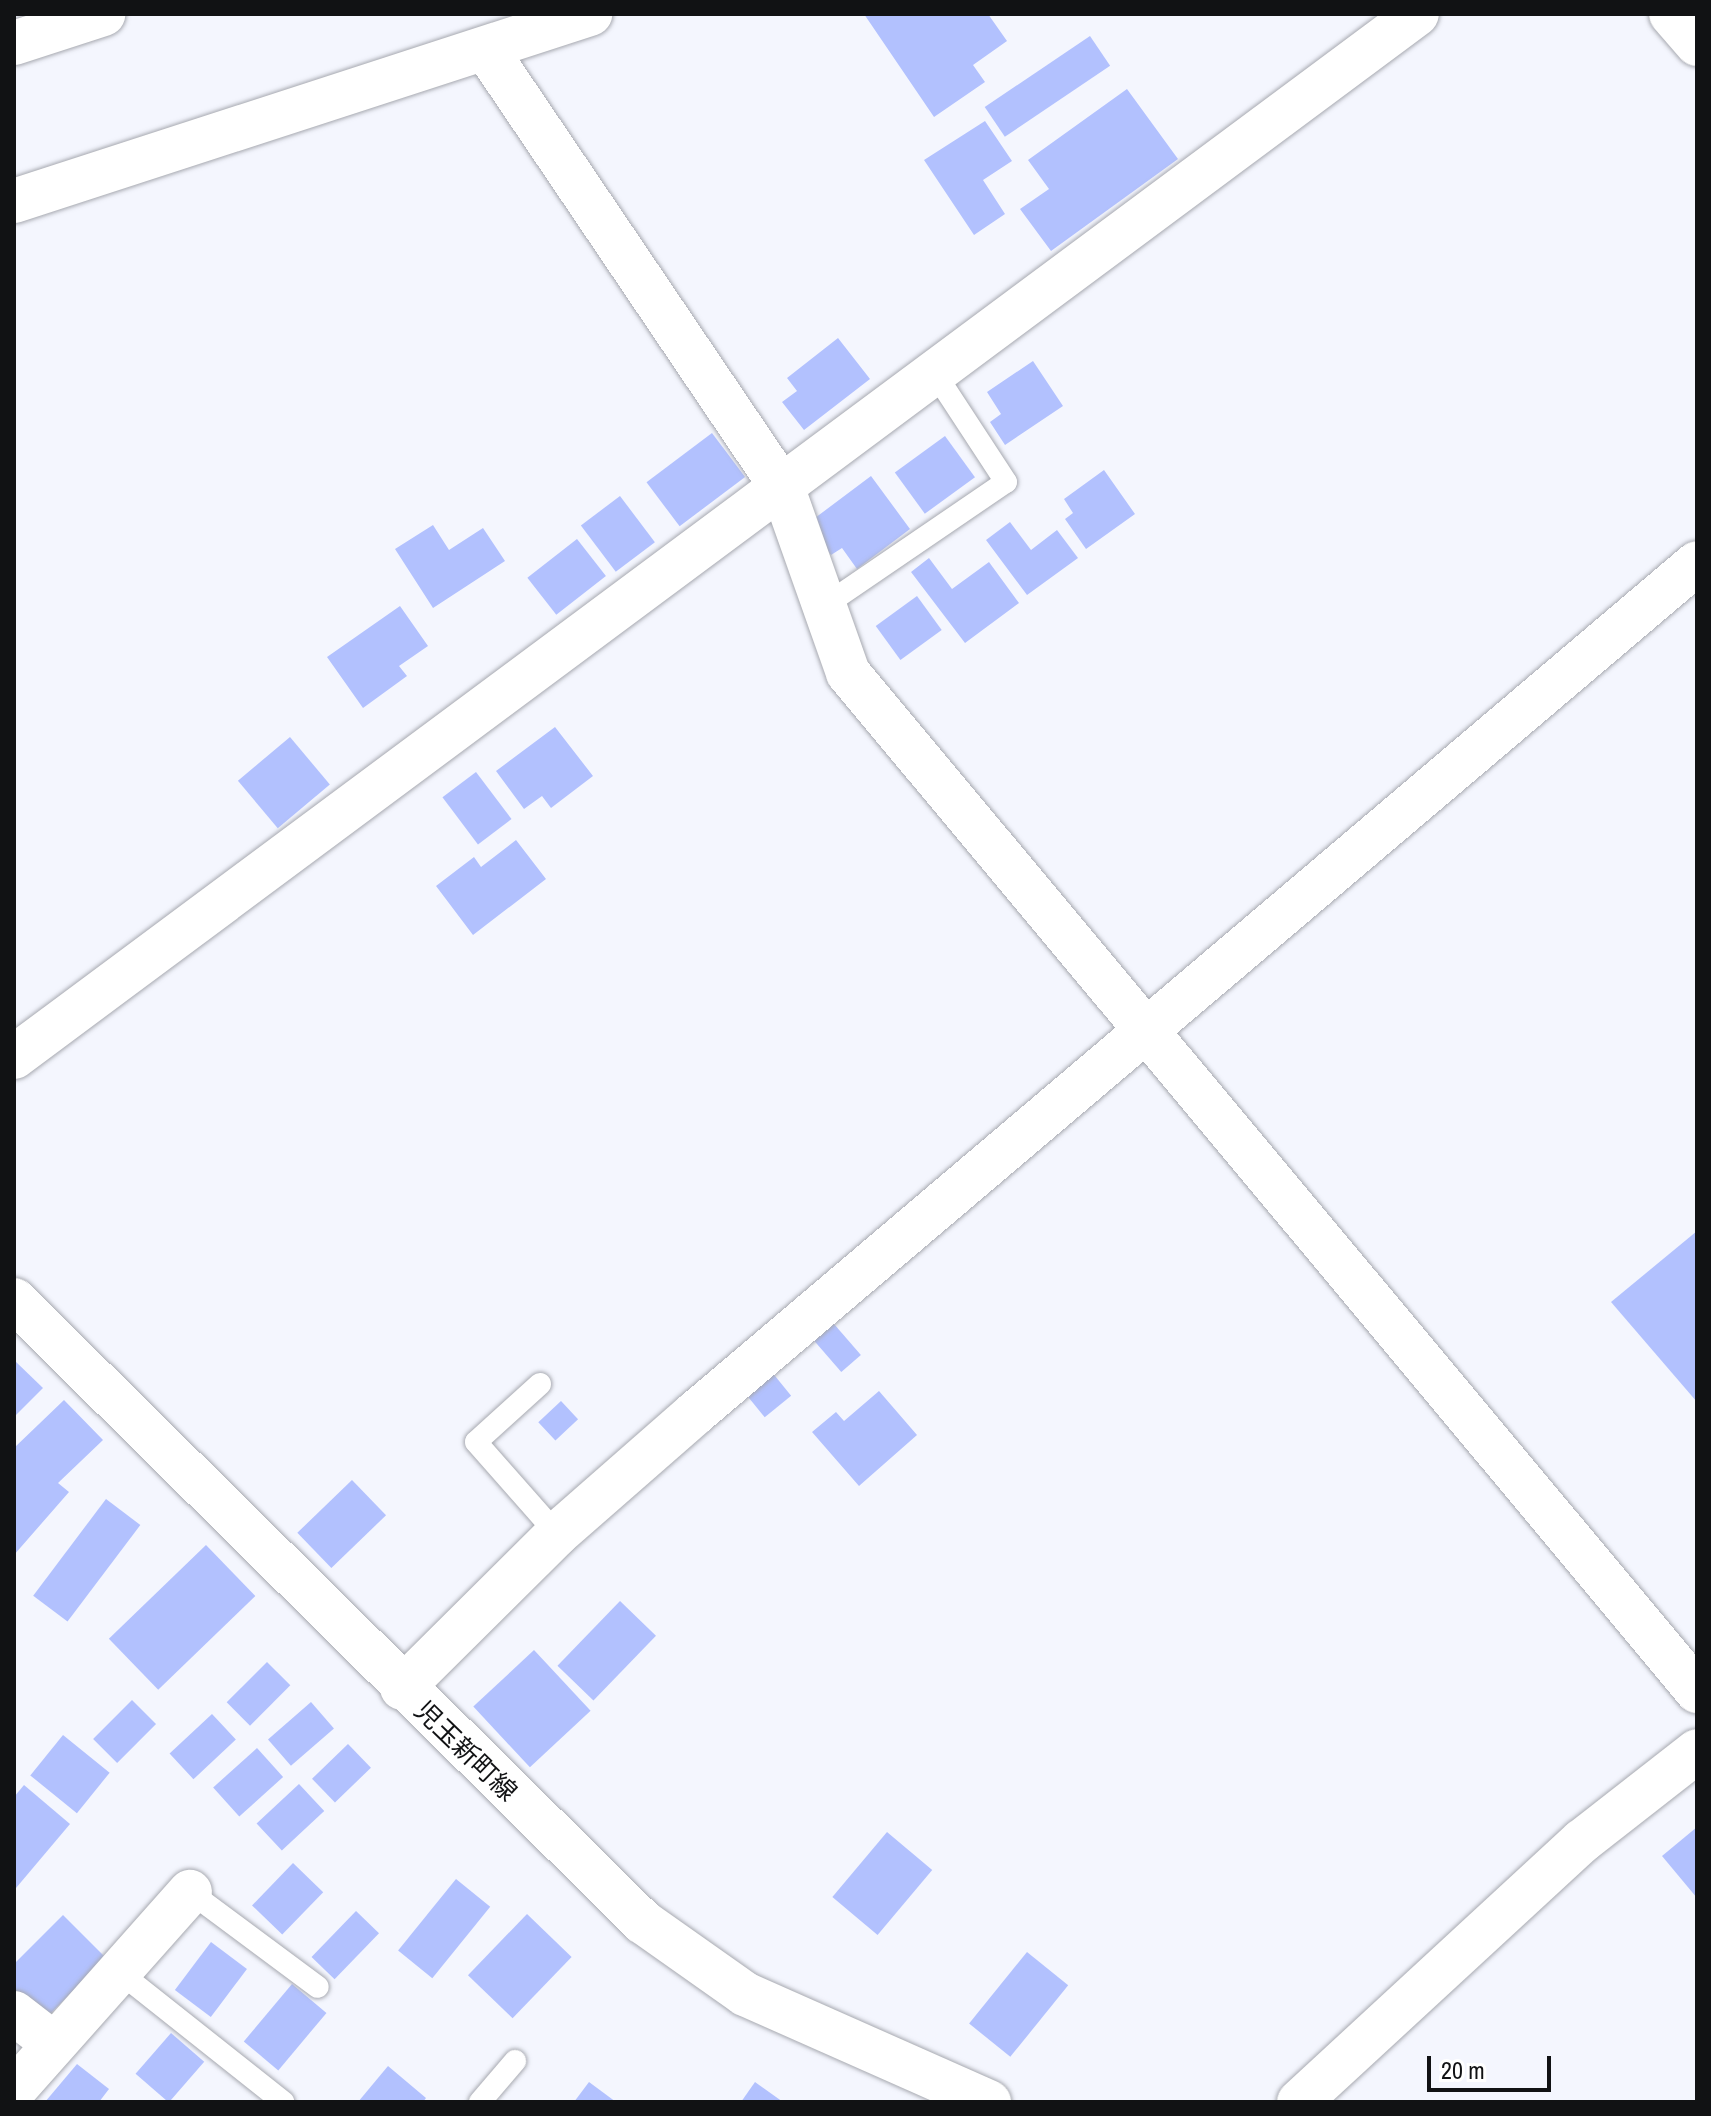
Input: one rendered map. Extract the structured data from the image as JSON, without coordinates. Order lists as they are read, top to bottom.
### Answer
{
  "streets": {
    "main road": ["児玉新町線"]
  },
  "scale_bar": "20 m"
}
